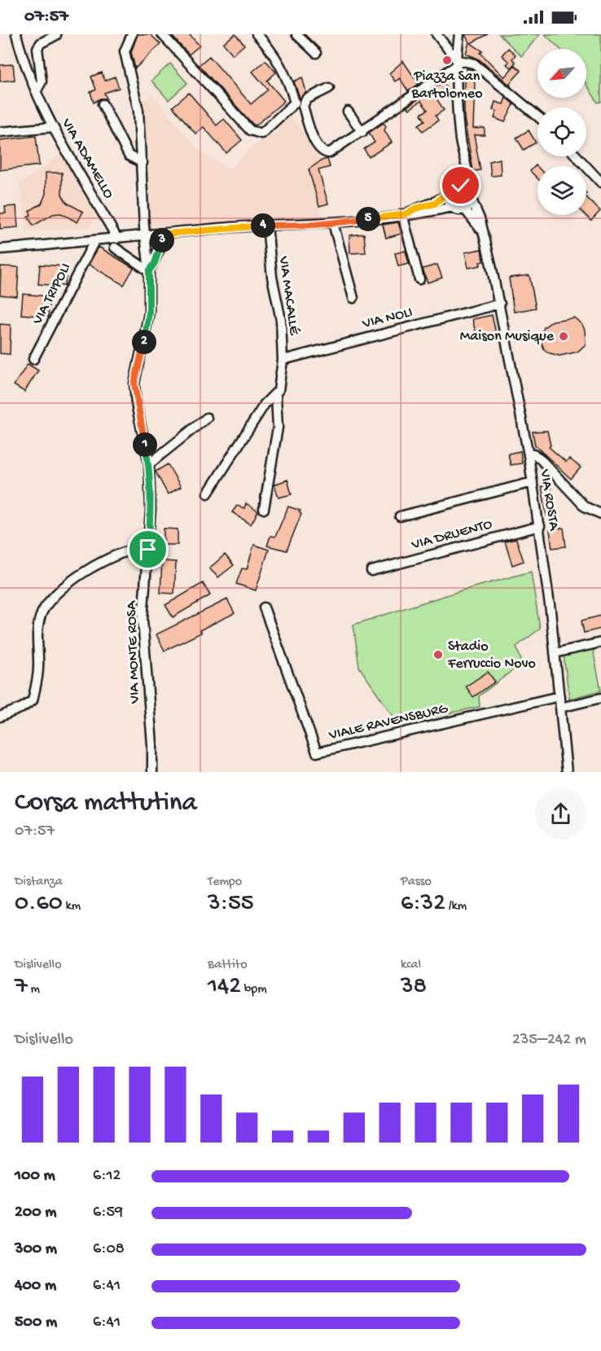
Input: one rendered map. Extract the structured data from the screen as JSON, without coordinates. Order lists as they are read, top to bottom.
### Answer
{
  "streets": {
    "street": [
      "VIA ADAMELLO",
      "VIA TRIPOLI",
      "VIA MACALLÉ",
      "VIA NOLI",
      "VIA ROSTA",
      "VIA DRUENTO",
      "VIA MONTE ROSA",
      "VIALE RAVENSBURG"
    ]
  },
  "crossings": [
    ["VIA MACALLÉ", "VIA NOLI"],
    ["VIA NOLI", "VIA ROSTA"],
    ["VIA ROSTA", "VIA DRUENTO"],
    ["VIA ROSTA", "VIALE RAVENSBURG"]
  ],
  "places": ["Piazza San Bartolomeo", "Maison Musique", "Stadio Ferruccio Novo"],
  "north": "bottom left",
  "page": {
    "status": "07:57",
    "pins": [
      "5",
      "4",
      "3",
      "2",
      "1"
    ],
    "heading": ["Corsa mattutina", "07:57"],
    "stats": [
      ["Distanza", "0.60 km"],
      ["Tempo", "3:55"],
      ["Passo", "6:32 /km"],
      ["Dislivello", "7 m"],
      ["Battito", "142 bpm"],
      ["kcal", "38"]
    ],
    "chart": ["Dislivello", "235–242 m"],
    "list": [
      {
        "name": "100 m",
        "note": "6:12"
      },
      {
        "name": "200 m",
        "note": "6:59"
      },
      {
        "name": "300 m",
        "note": "6:08"
      },
      {
        "name": "400 m",
        "note": "6:41"
      },
      {
        "name": "500 m",
        "note": "6:41"
      }
    ]
  }
}
